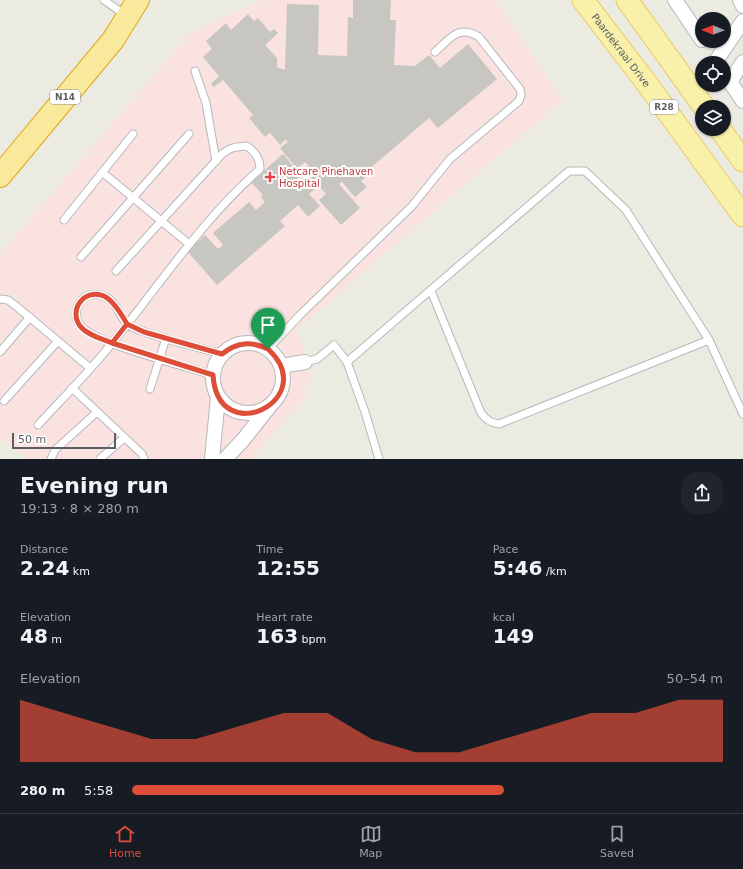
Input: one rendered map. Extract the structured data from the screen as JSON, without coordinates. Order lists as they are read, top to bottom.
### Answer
{
  "streets": {
    "highway": ["N14"],
    "main road": ["Paardekraal Drive", "R28"]
  },
  "places": {
    "health": ["Netcare Pinehaven Hospital"]
  },
  "scale_bar": "50 m",
  "north": "left",
  "page": {
    "scale": "50 m",
    "heading": ["Evening run", "19:13 · 8 × 280 m"],
    "stats": [
      ["Distance", "2.24 km"],
      ["Time", "12:55"],
      ["Pace", "5:46 /km"],
      ["Elevation", "48 m"],
      ["Heart rate", "163 bpm"],
      ["kcal", "149"]
    ],
    "chart": ["Elevation", "50–54 m"],
    "list": [
      {
        "name": "280 m",
        "note": "5:58"
      }
    ],
    "tabs": ["Home", "Map", "Saved"]
  }
}
